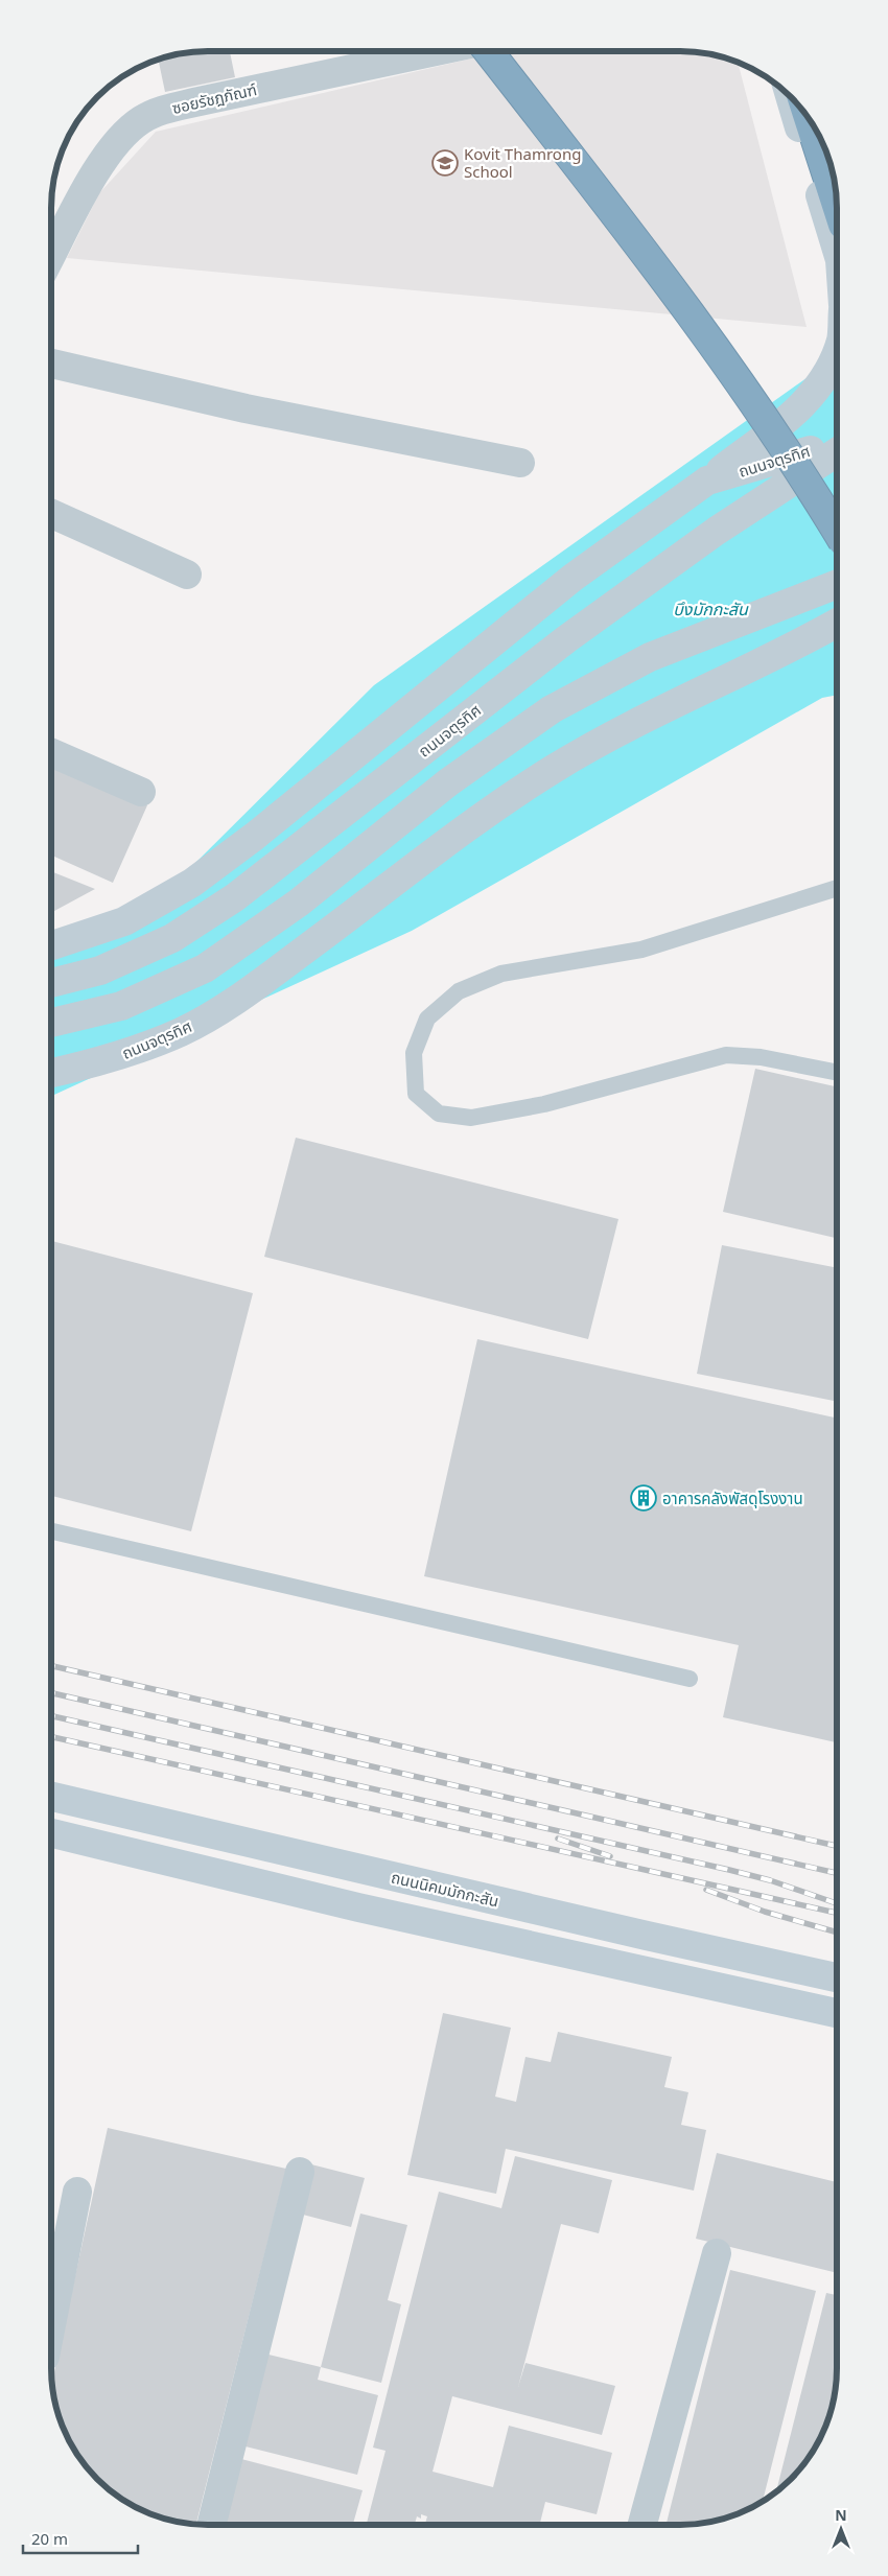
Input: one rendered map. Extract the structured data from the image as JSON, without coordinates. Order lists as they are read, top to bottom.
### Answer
{
  "streets": {
    "main road": ["ถนนจตุรทิศ", "ถนนนิคมมักกะสัน"],
    "street": ["ซอยรัชฎภัณฑ์"]
  },
  "water": ["บึงมักกะสัน"],
  "places": {
    "school or university": ["Kovit Thamrong School"],
    "building": ["อาคารคลังพัสดุโรงงาน"]
  },
  "scale_bar": "20 m",
  "north": "top"
}
